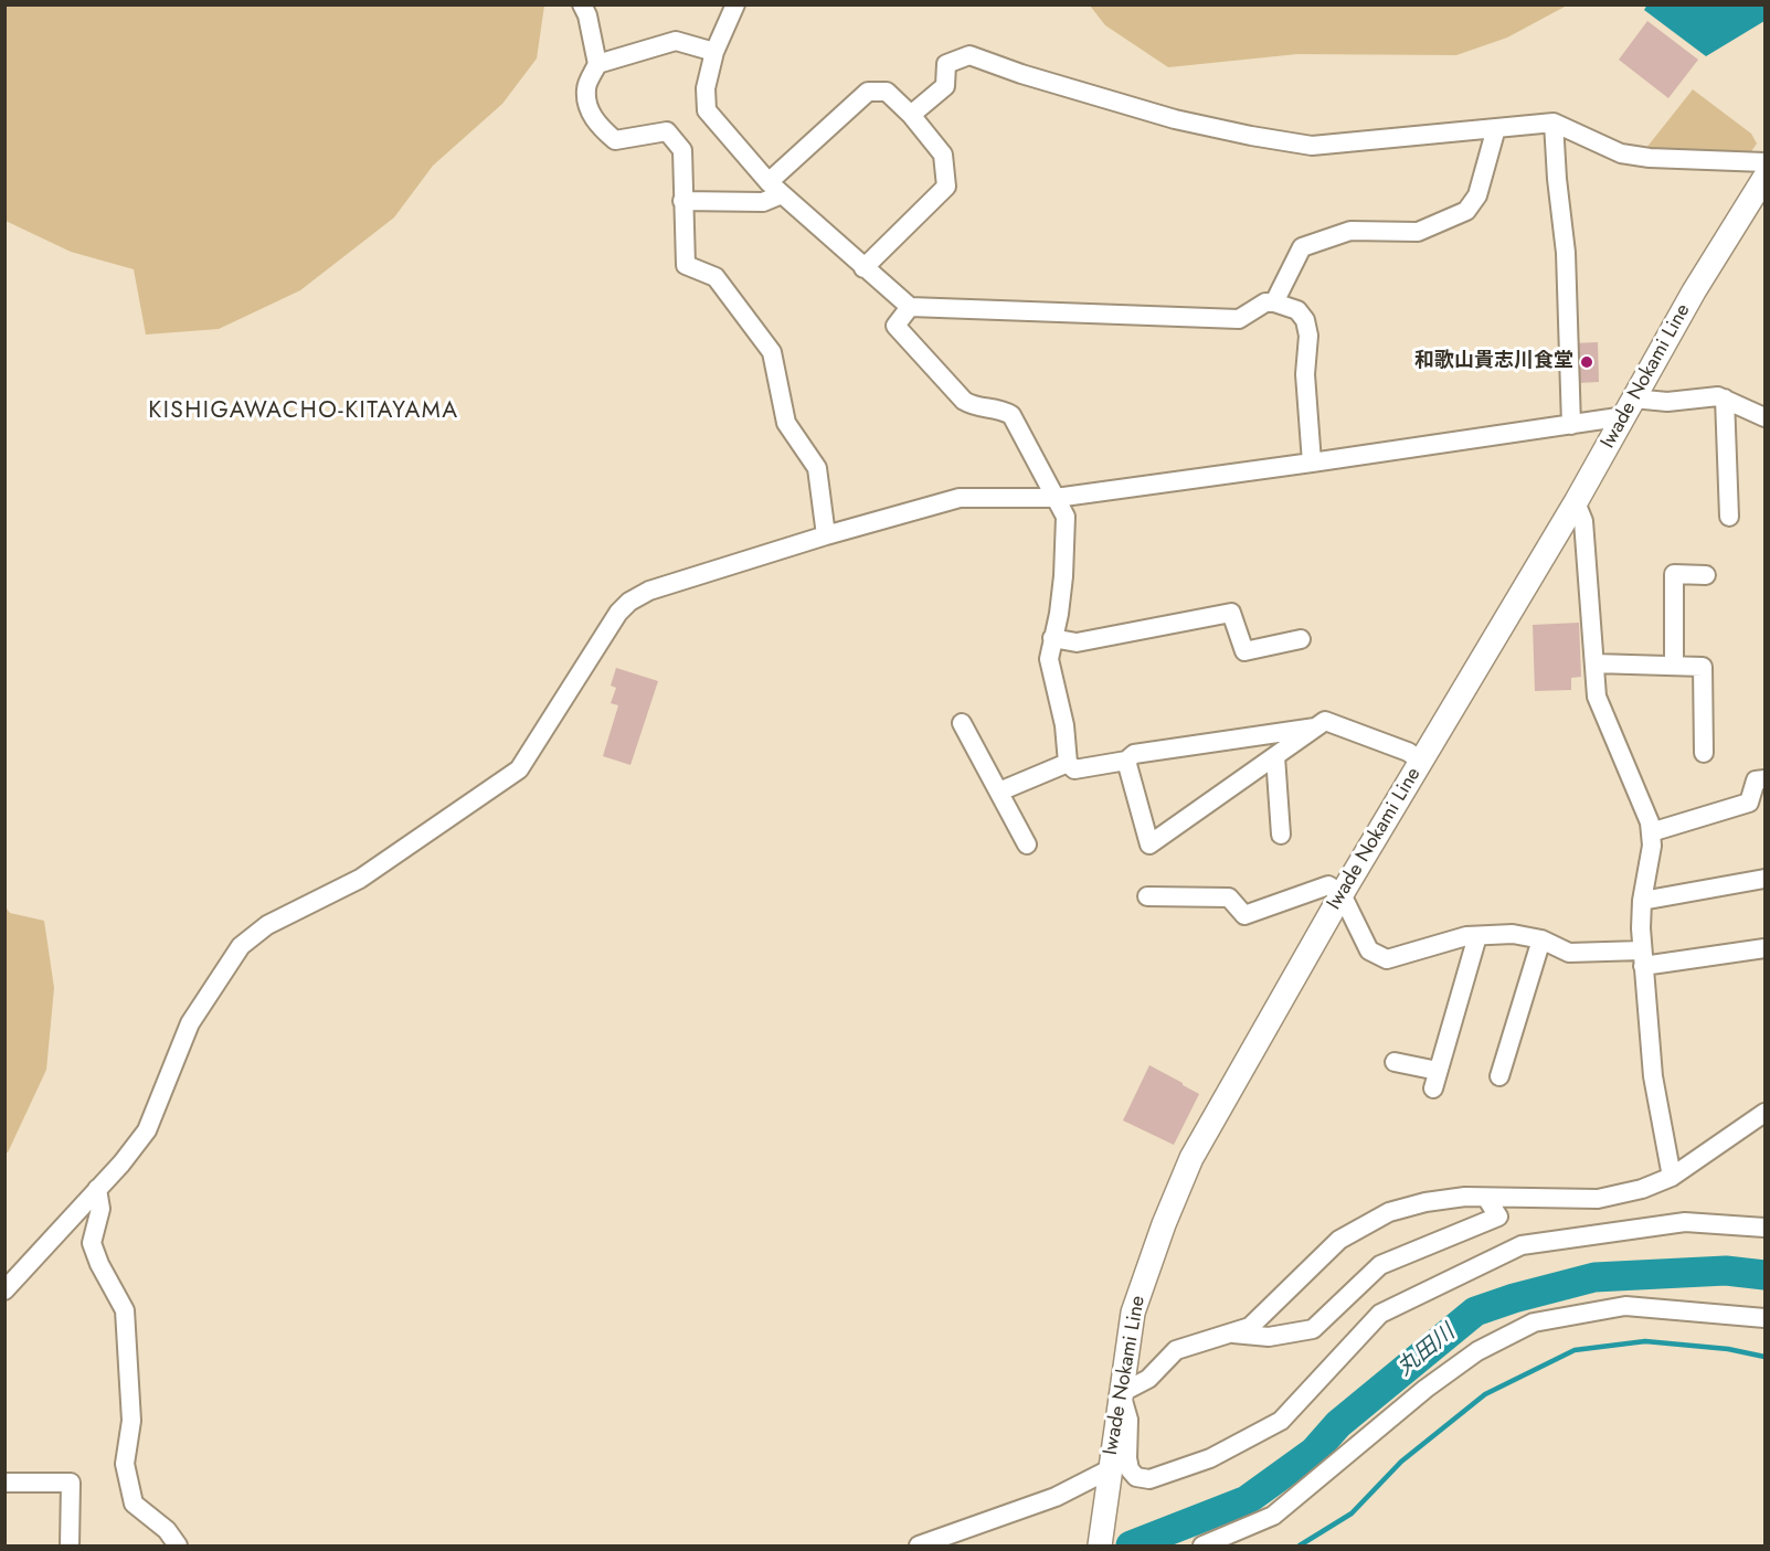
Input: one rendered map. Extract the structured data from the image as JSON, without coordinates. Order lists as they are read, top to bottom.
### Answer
{
  "streets": {
    "main road": ["Iwade Nokami Line"]
  },
  "districts": ["KISHIGAWACHO-KITAYAMA"],
  "water": ["丸田川"],
  "places": ["和歌山貴志川食堂"]
}
